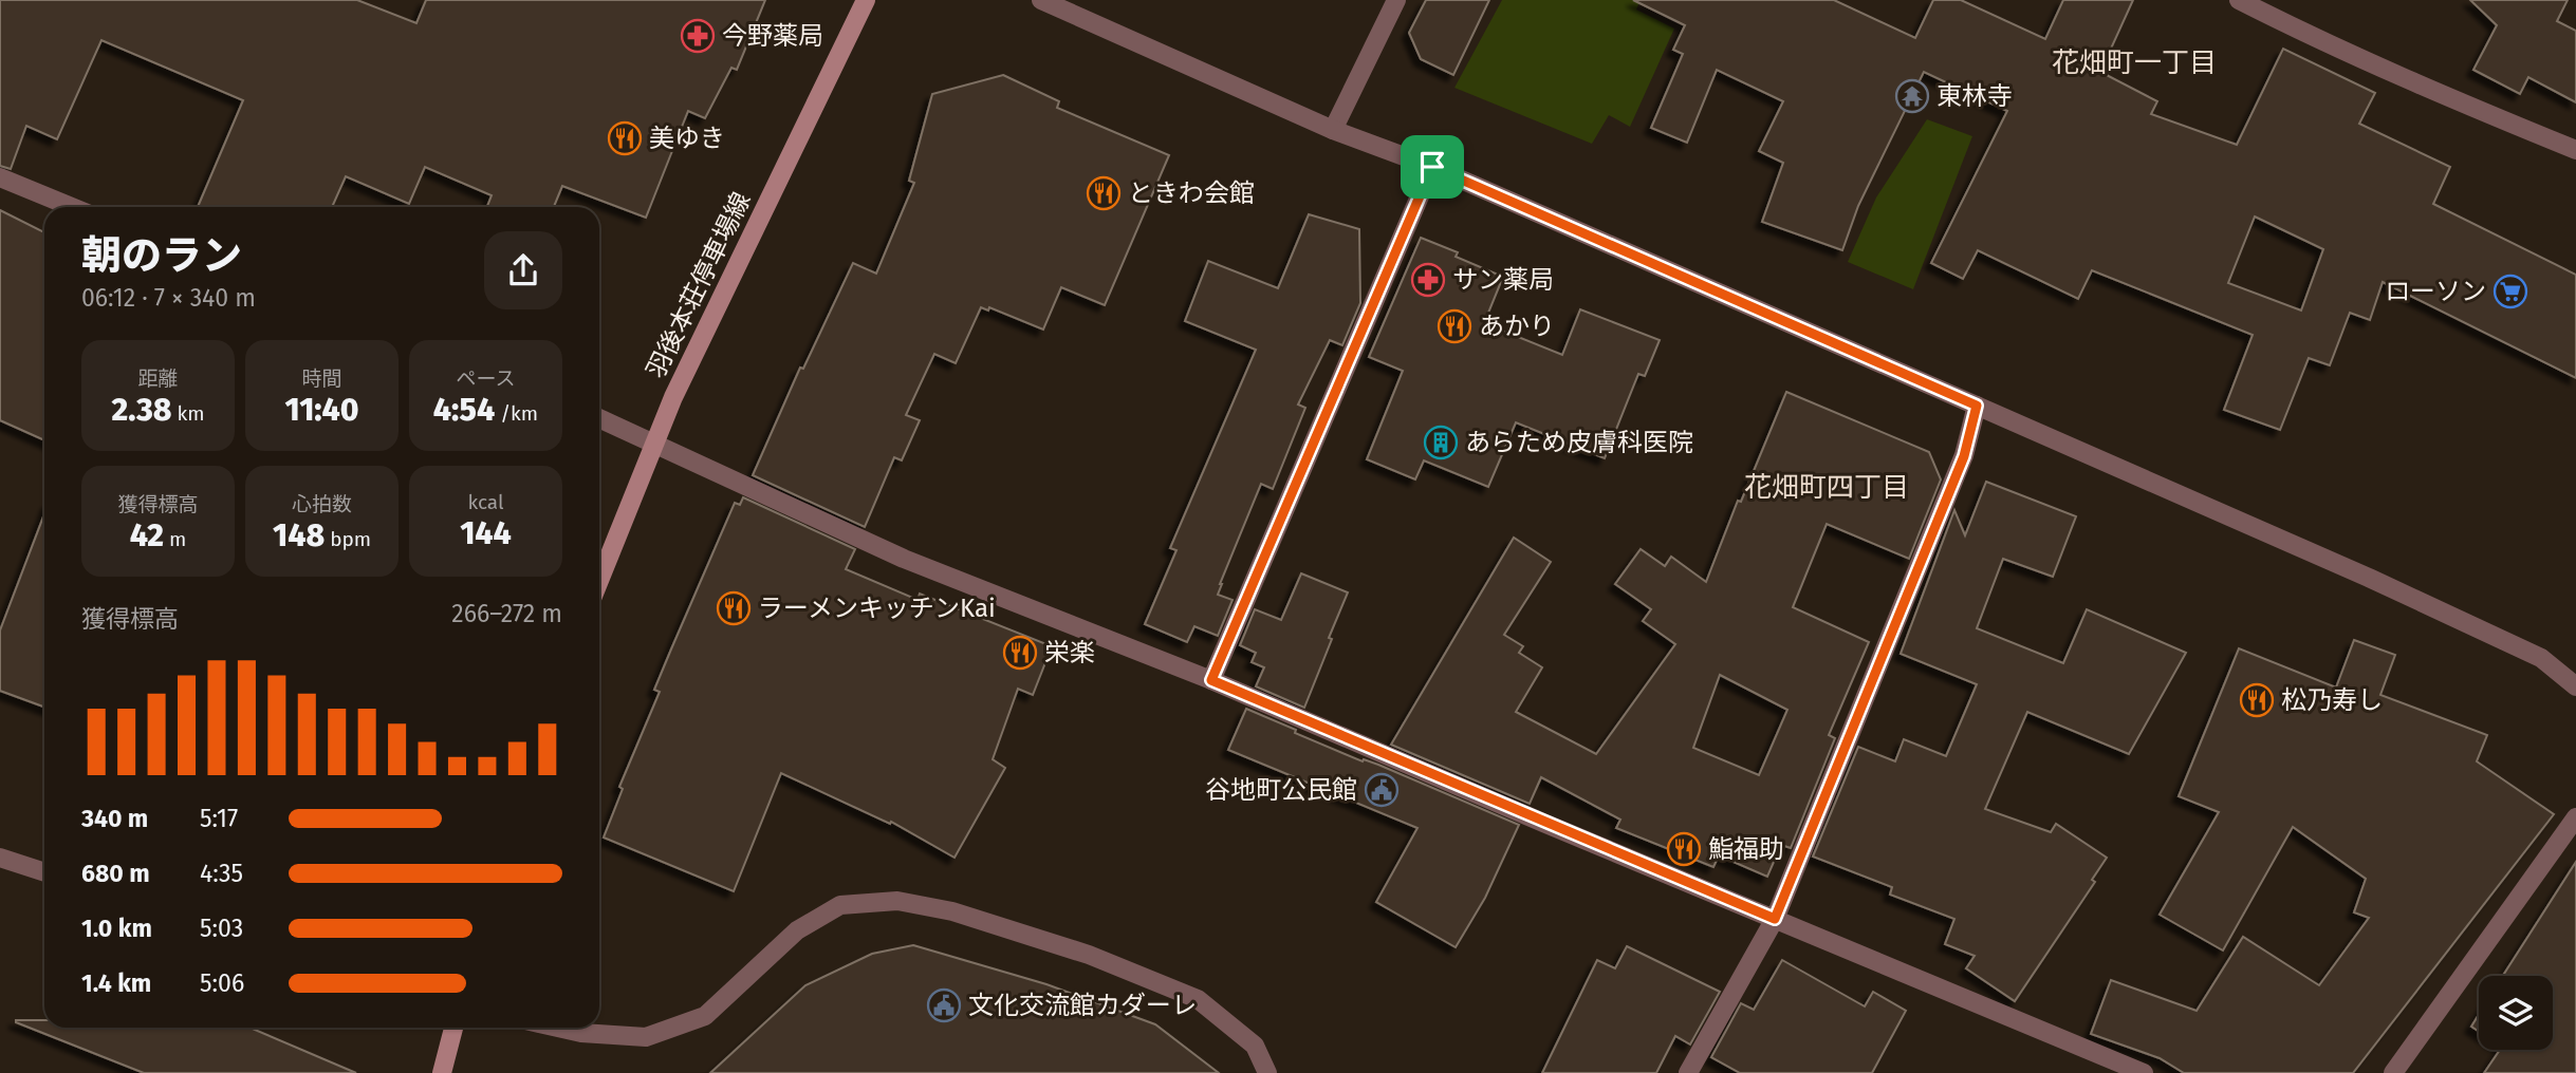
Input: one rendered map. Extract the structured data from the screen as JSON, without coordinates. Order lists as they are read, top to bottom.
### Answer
{
  "streets": {
    "main road": ["羽後本荘停車場線"]
  },
  "districts": ["花畑町一丁目", "花畑町四丁目"],
  "places": {
    "pharmacy": ["今野薬局", "サン薬局"],
    "temple": ["東林寺"],
    "restaurant": [
      "美ゆき",
      "ときわ会館",
      "あかり",
      "ラーメンキッチンKai",
      "栄楽",
      "松乃寿し",
      "鮨福助"
    ],
    "supermarket": ["ローソン"],
    "building": ["あらため皮膚科医院"],
    "public building": ["谷地町公民館", "文化交流館カダーレ"]
  },
  "page": {
    "heading": ["朝のラン", "06:12 · 7 × 340 m"],
    "stats": [
      ["距離", "2.38 km"],
      ["時間", "11:40"],
      ["ペース", "4:54 /km"],
      ["獲得標高", "42 m"],
      ["心拍数", "148 bpm"],
      ["kcal", "144"]
    ],
    "chart": ["獲得標高", "266–272 m"],
    "list": [
      {
        "name": "340 m",
        "note": "5:17"
      },
      {
        "name": "680 m",
        "note": "4:35"
      },
      {
        "name": "1.0 km",
        "note": "5:03"
      },
      {
        "name": "1.4 km",
        "note": "5:06"
      }
    ]
  }
}
